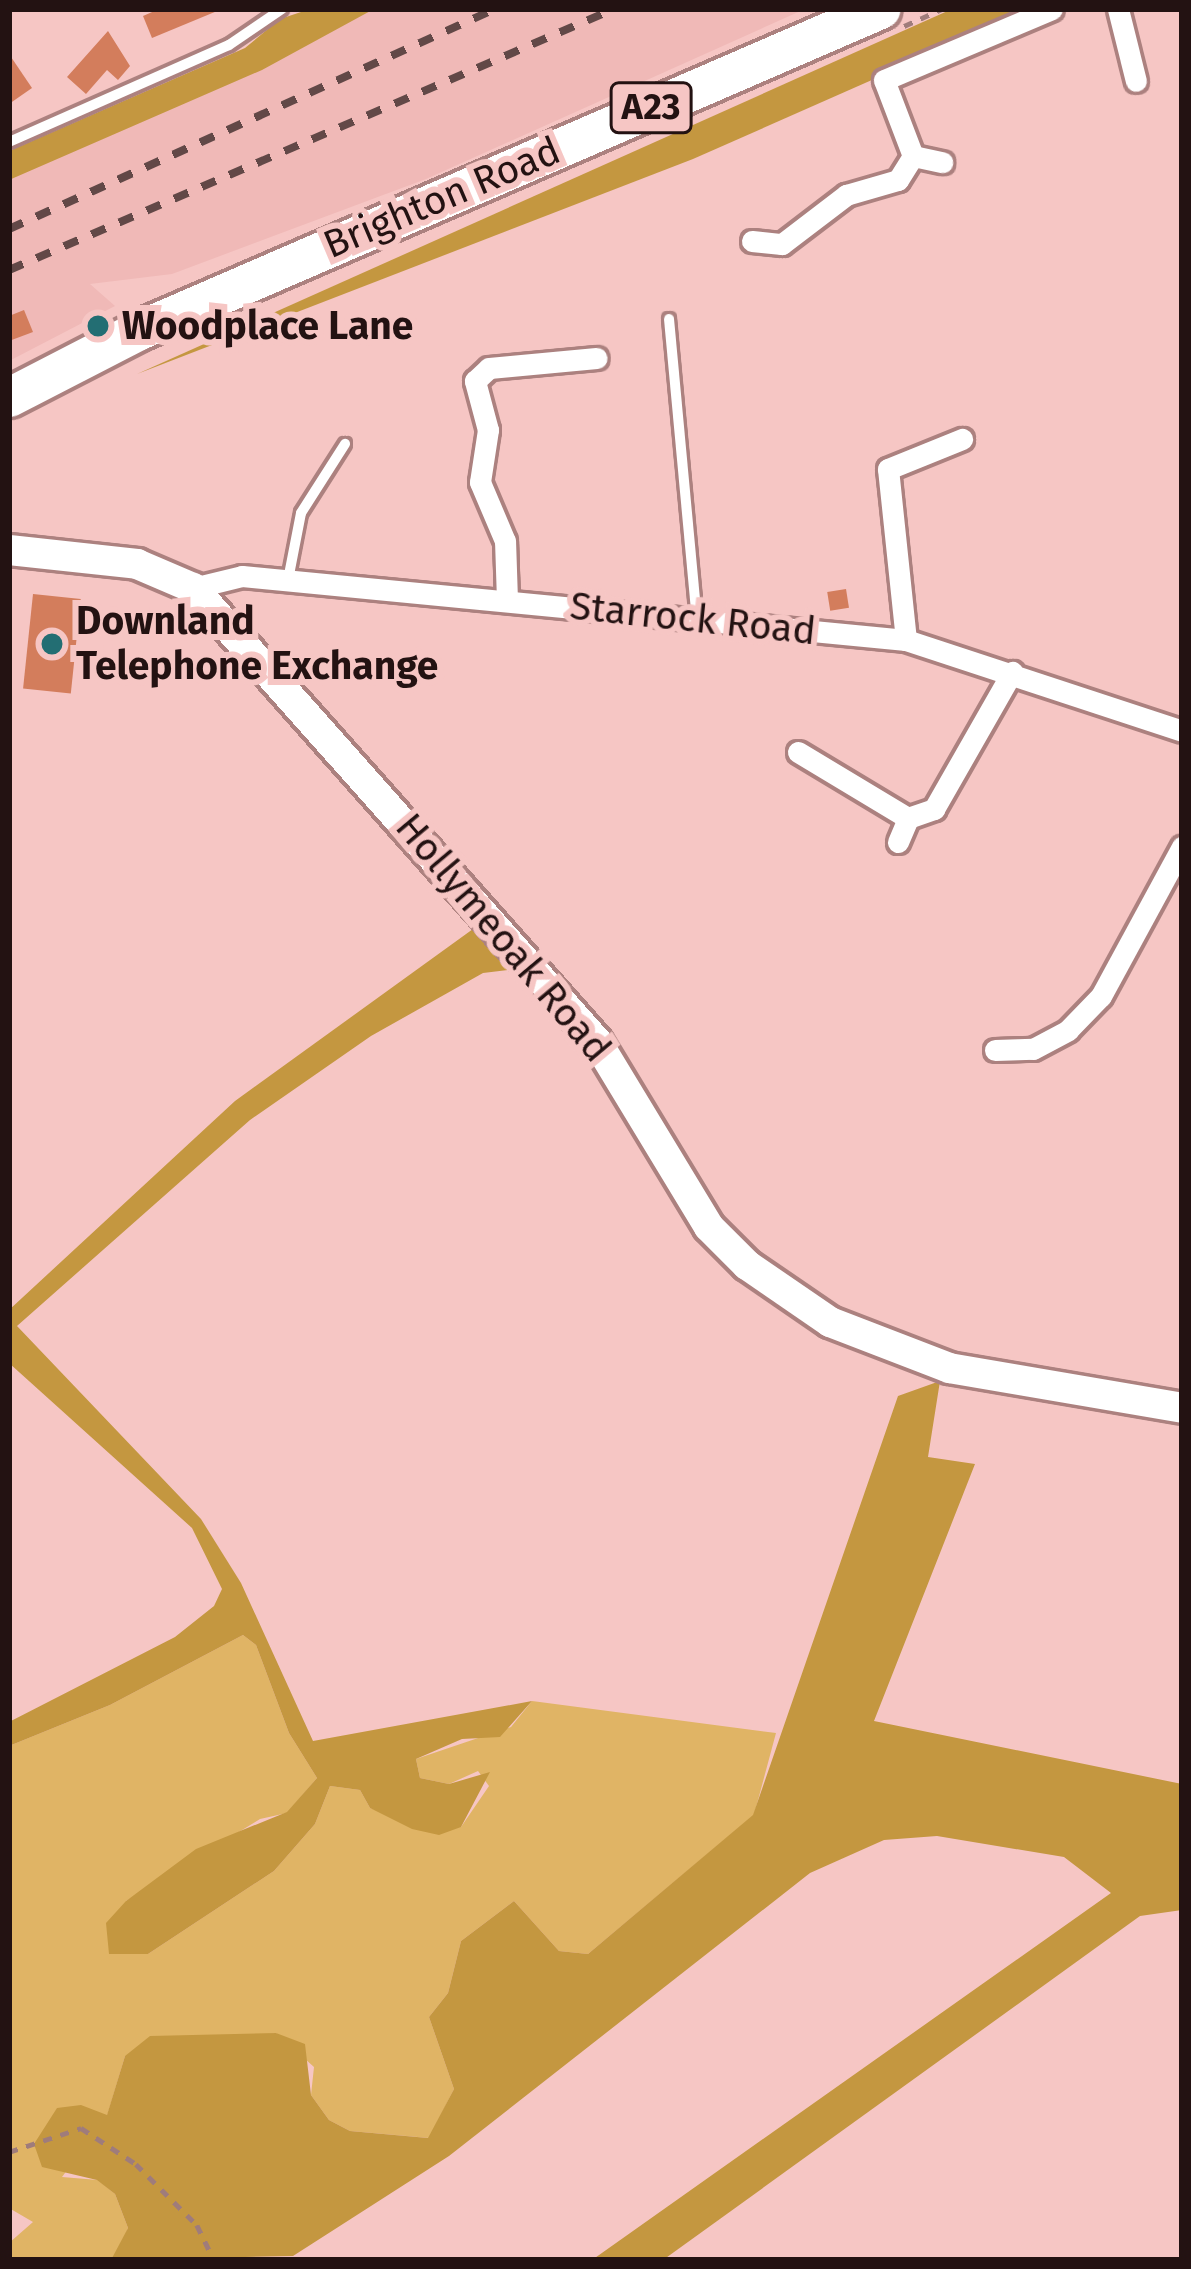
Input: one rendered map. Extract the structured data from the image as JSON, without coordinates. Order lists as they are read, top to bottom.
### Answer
{
  "streets": {
    "highway": ["A23", "Brighton Road"],
    "street": ["Starrock Road", "Hollymeoak Road"]
  },
  "crossings": [
    ["Starrock Road", "Hollymeoak Road"]
  ],
  "places": ["Woodplace Lane", "Downland Telephone Exchange"]
}
